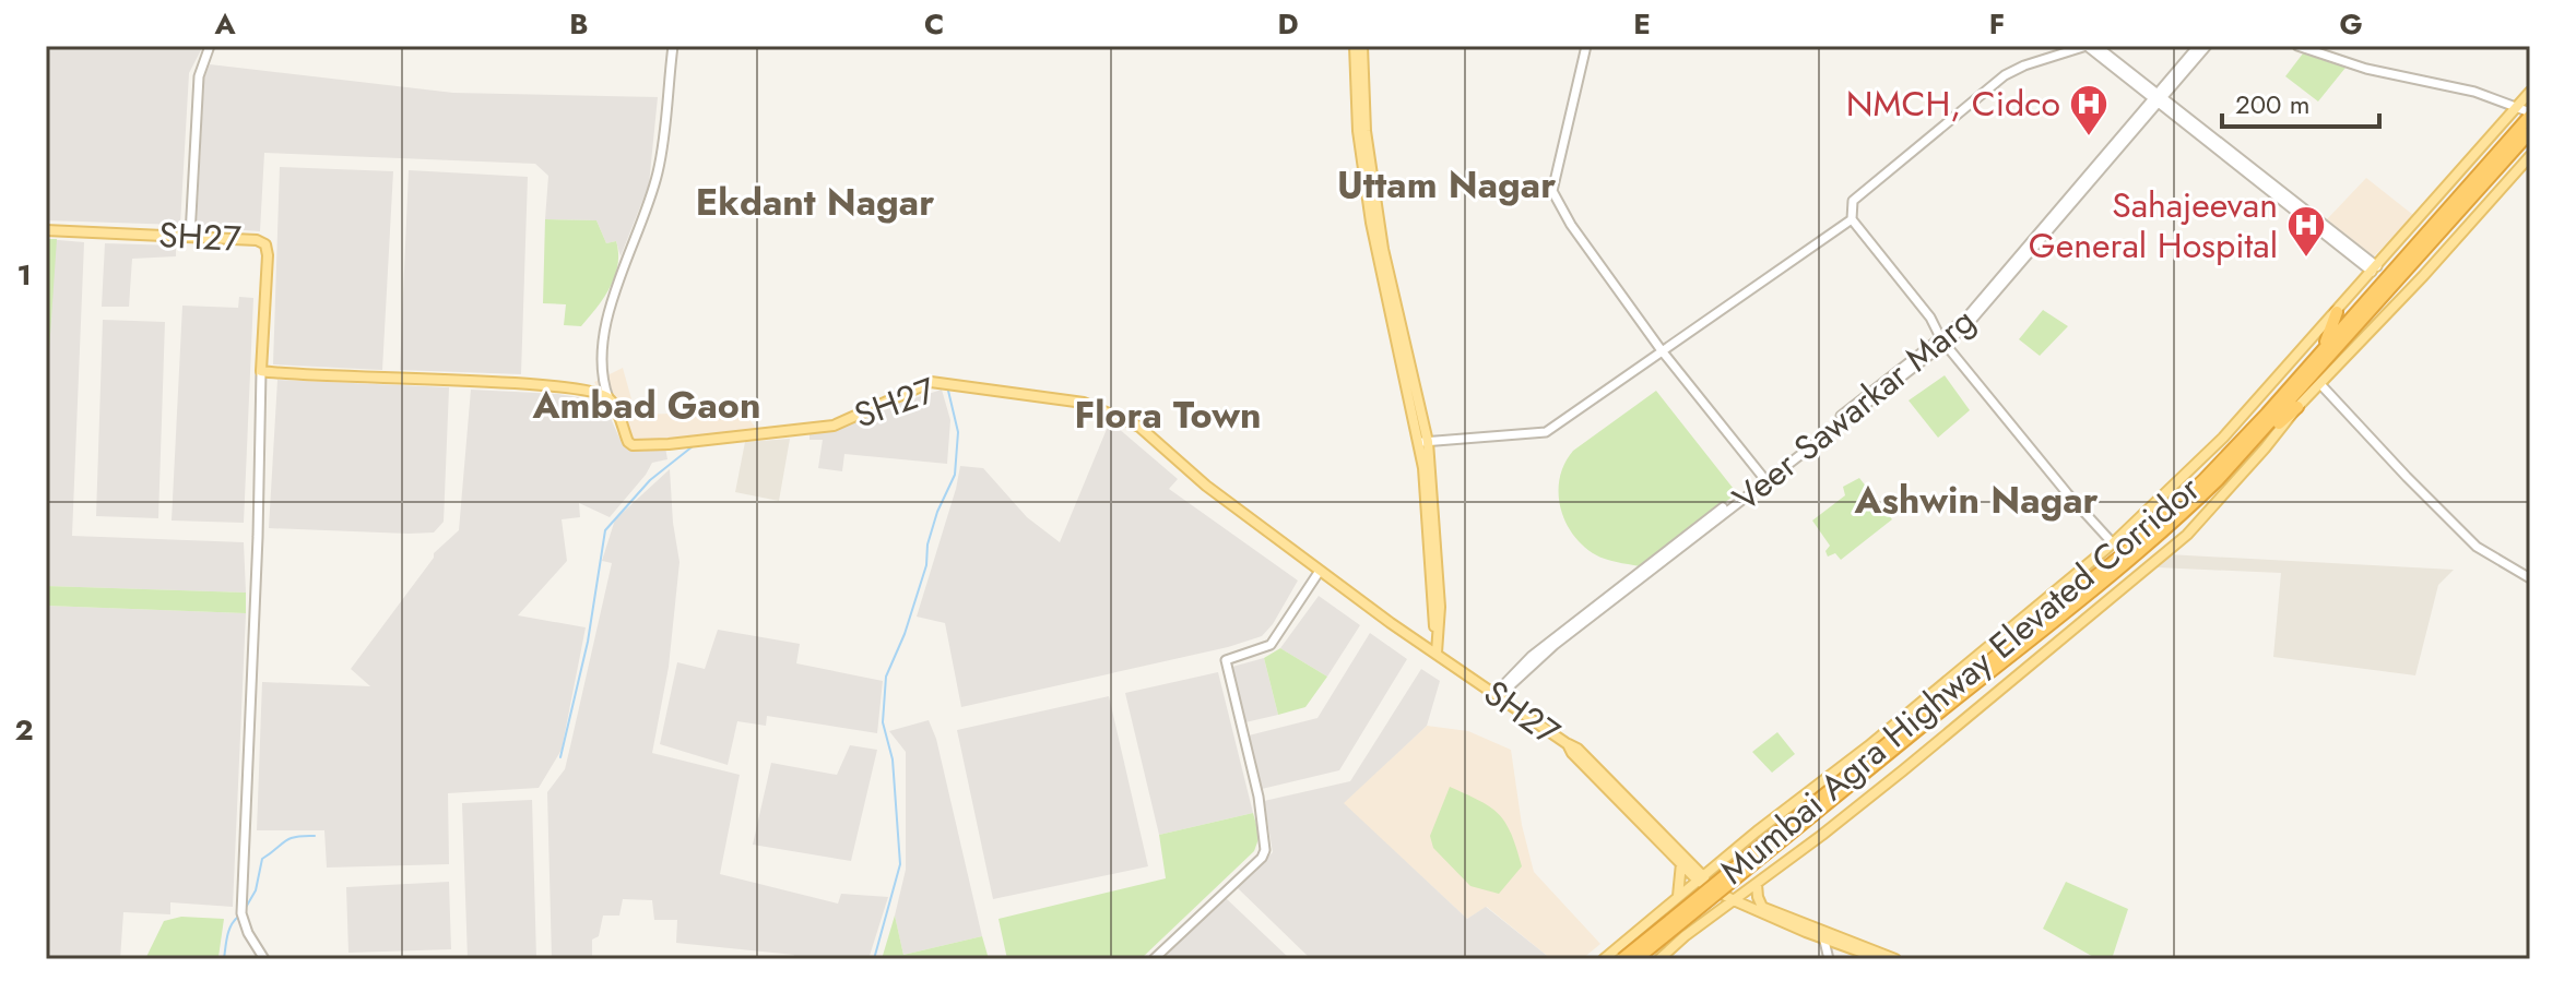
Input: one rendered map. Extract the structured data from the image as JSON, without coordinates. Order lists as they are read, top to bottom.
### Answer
{
  "streets": {
    "highway": ["Mumbai Agra Highway Elevated Corridor"],
    "main road": ["SH27"],
    "street": ["Veer Sawarkar Marg"]
  },
  "crossings": [
    ["SH27", "Veer Sawarkar Marg"]
  ],
  "districts": [
    "Uttam Nagar",
    "Ekdant Nagar",
    "Ambad Gaon",
    "Flora Town",
    "Ashwin Nagar"
  ],
  "places": {
    "hospital": ["NMCH, Cidco", "Sahajeevan General Hospital"]
  },
  "scale_bar": "200 m",
  "grid": {
    "columns": [
      "A",
      "B",
      "C",
      "D",
      "E",
      "F",
      "G"
    ],
    "rows": ["1", "2"]
  }
}
